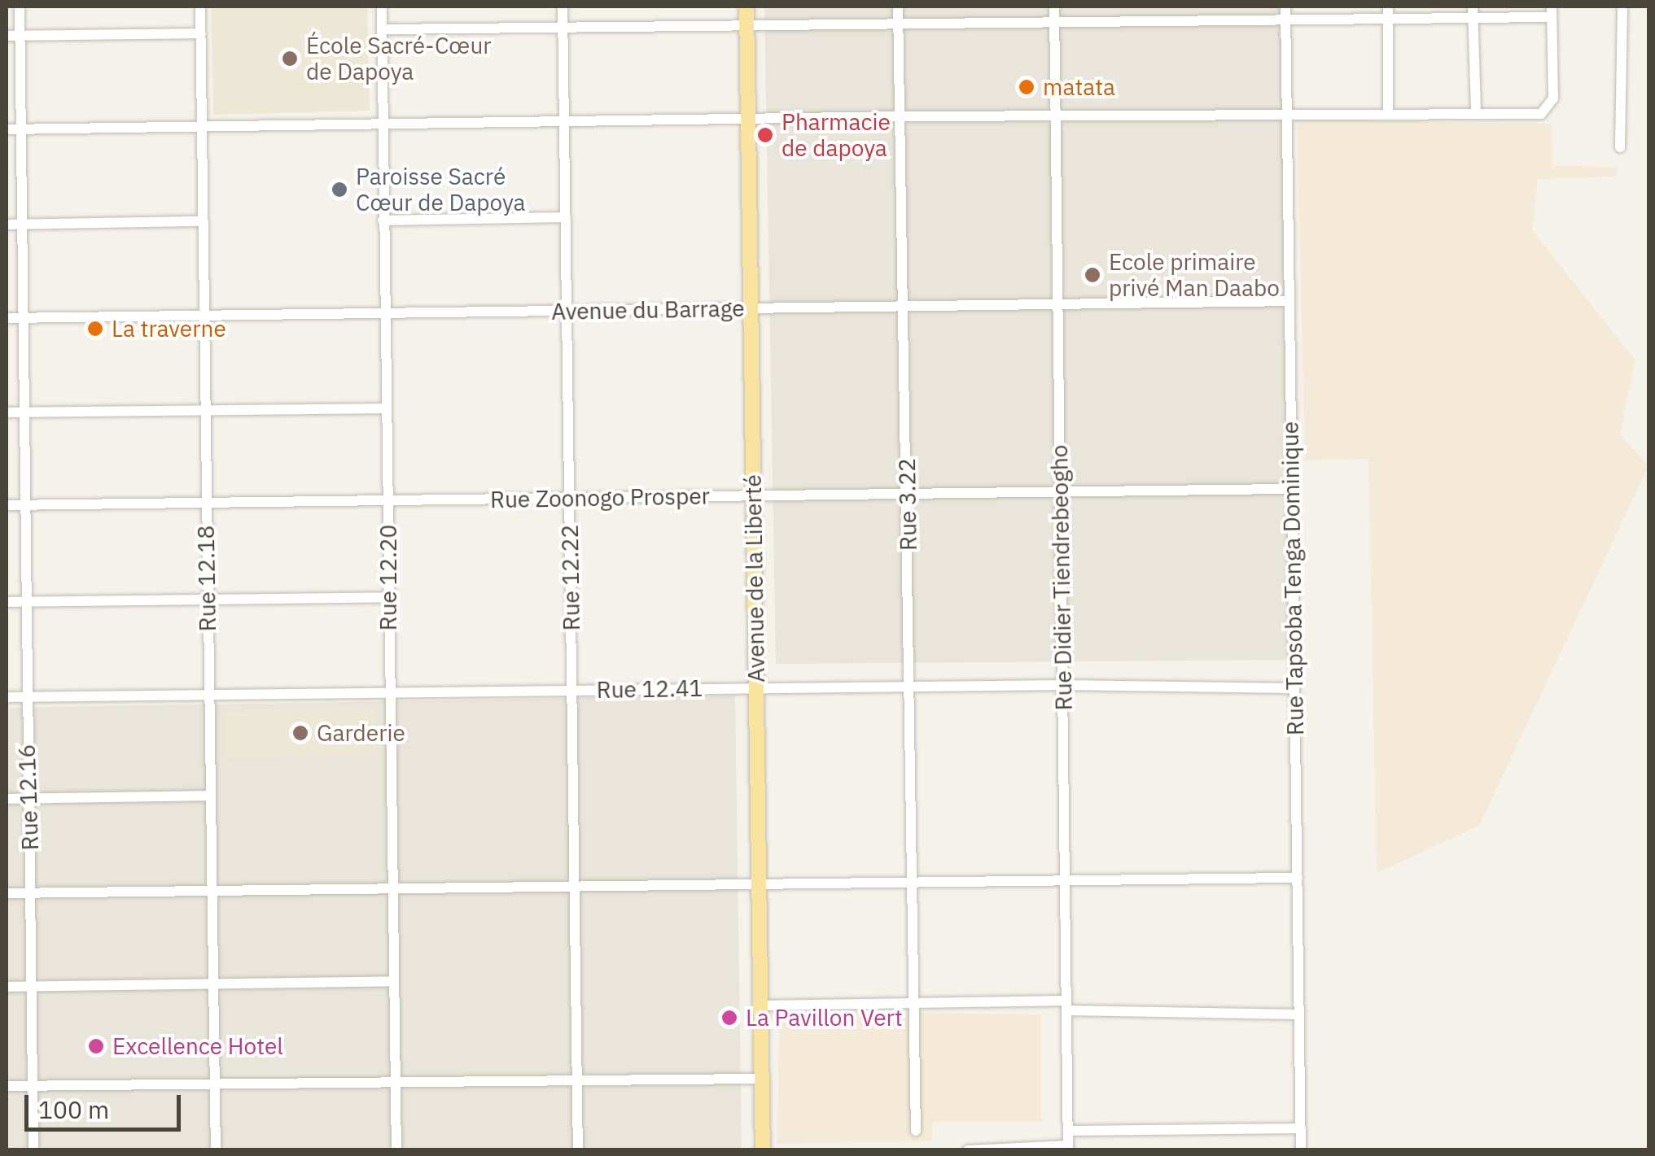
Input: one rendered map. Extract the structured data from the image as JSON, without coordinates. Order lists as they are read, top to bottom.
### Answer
{
  "streets": {
    "main road": ["Avenue de la Liberté"],
    "street": [
      "Avenue du Barrage",
      "Rue Zoonogo Prosper",
      "Rue 3.22",
      "Rue 12.20",
      "Rue 12.22",
      "Rue Didier Tiendrebeogho",
      "Rue 12.18",
      "Rue Tapsoba Tenga Dominique",
      "Rue 12.41",
      "Rue 12.16"
    ]
  },
  "crossings": [
    ["Avenue du Barrage", "Rue 3.22"],
    ["Avenue du Barrage", "Rue 12.20"],
    ["Avenue du Barrage", "Rue 12.22"],
    ["Avenue du Barrage", "Rue Didier Tiendrebeogho"],
    ["Avenue du Barrage", "Rue 12.18"],
    ["Avenue du Barrage", "Avenue de la Liberté"],
    ["Avenue du Barrage", "Rue Tapsoba Tenga Dominique"],
    ["Avenue du Barrage", "Rue 12.16"],
    ["Rue Zoonogo Prosper", "Rue 3.22"],
    ["Rue Zoonogo Prosper", "Rue 12.20"],
    ["Rue Zoonogo Prosper", "Rue 12.22"],
    ["Rue Zoonogo Prosper", "Rue Didier Tiendrebeogho"],
    ["Rue Zoonogo Prosper", "Rue 12.18"],
    ["Rue Zoonogo Prosper", "Avenue de la Liberté"],
    ["Rue Zoonogo Prosper", "Rue Tapsoba Tenga Dominique"],
    ["Rue Zoonogo Prosper", "Rue 12.16"],
    ["Rue 3.22", "Rue 12.41"],
    ["Rue 12.20", "Rue 12.41"],
    ["Rue 12.22", "Rue 12.41"],
    ["Rue Didier Tiendrebeogho", "Rue 12.41"],
    ["Rue 12.18", "Rue 12.41"],
    ["Avenue de la Liberté", "Rue 12.41"],
    ["Rue Tapsoba Tenga Dominique", "Rue 12.41"],
    ["Rue 12.41", "Rue 12.16"]
  ],
  "places": [
    "École Sacré-Cœur de Dapoya",
    "matata",
    "Pharmacie de dapoya",
    "Paroisse Sacré Cœur de Dapoya",
    "Ecole primaire privé Man Daabo",
    "La traverne",
    "Garderie",
    "La Pavillon Vert",
    "Excellence Hotel"
  ],
  "scale_bar": "100 m"
}
